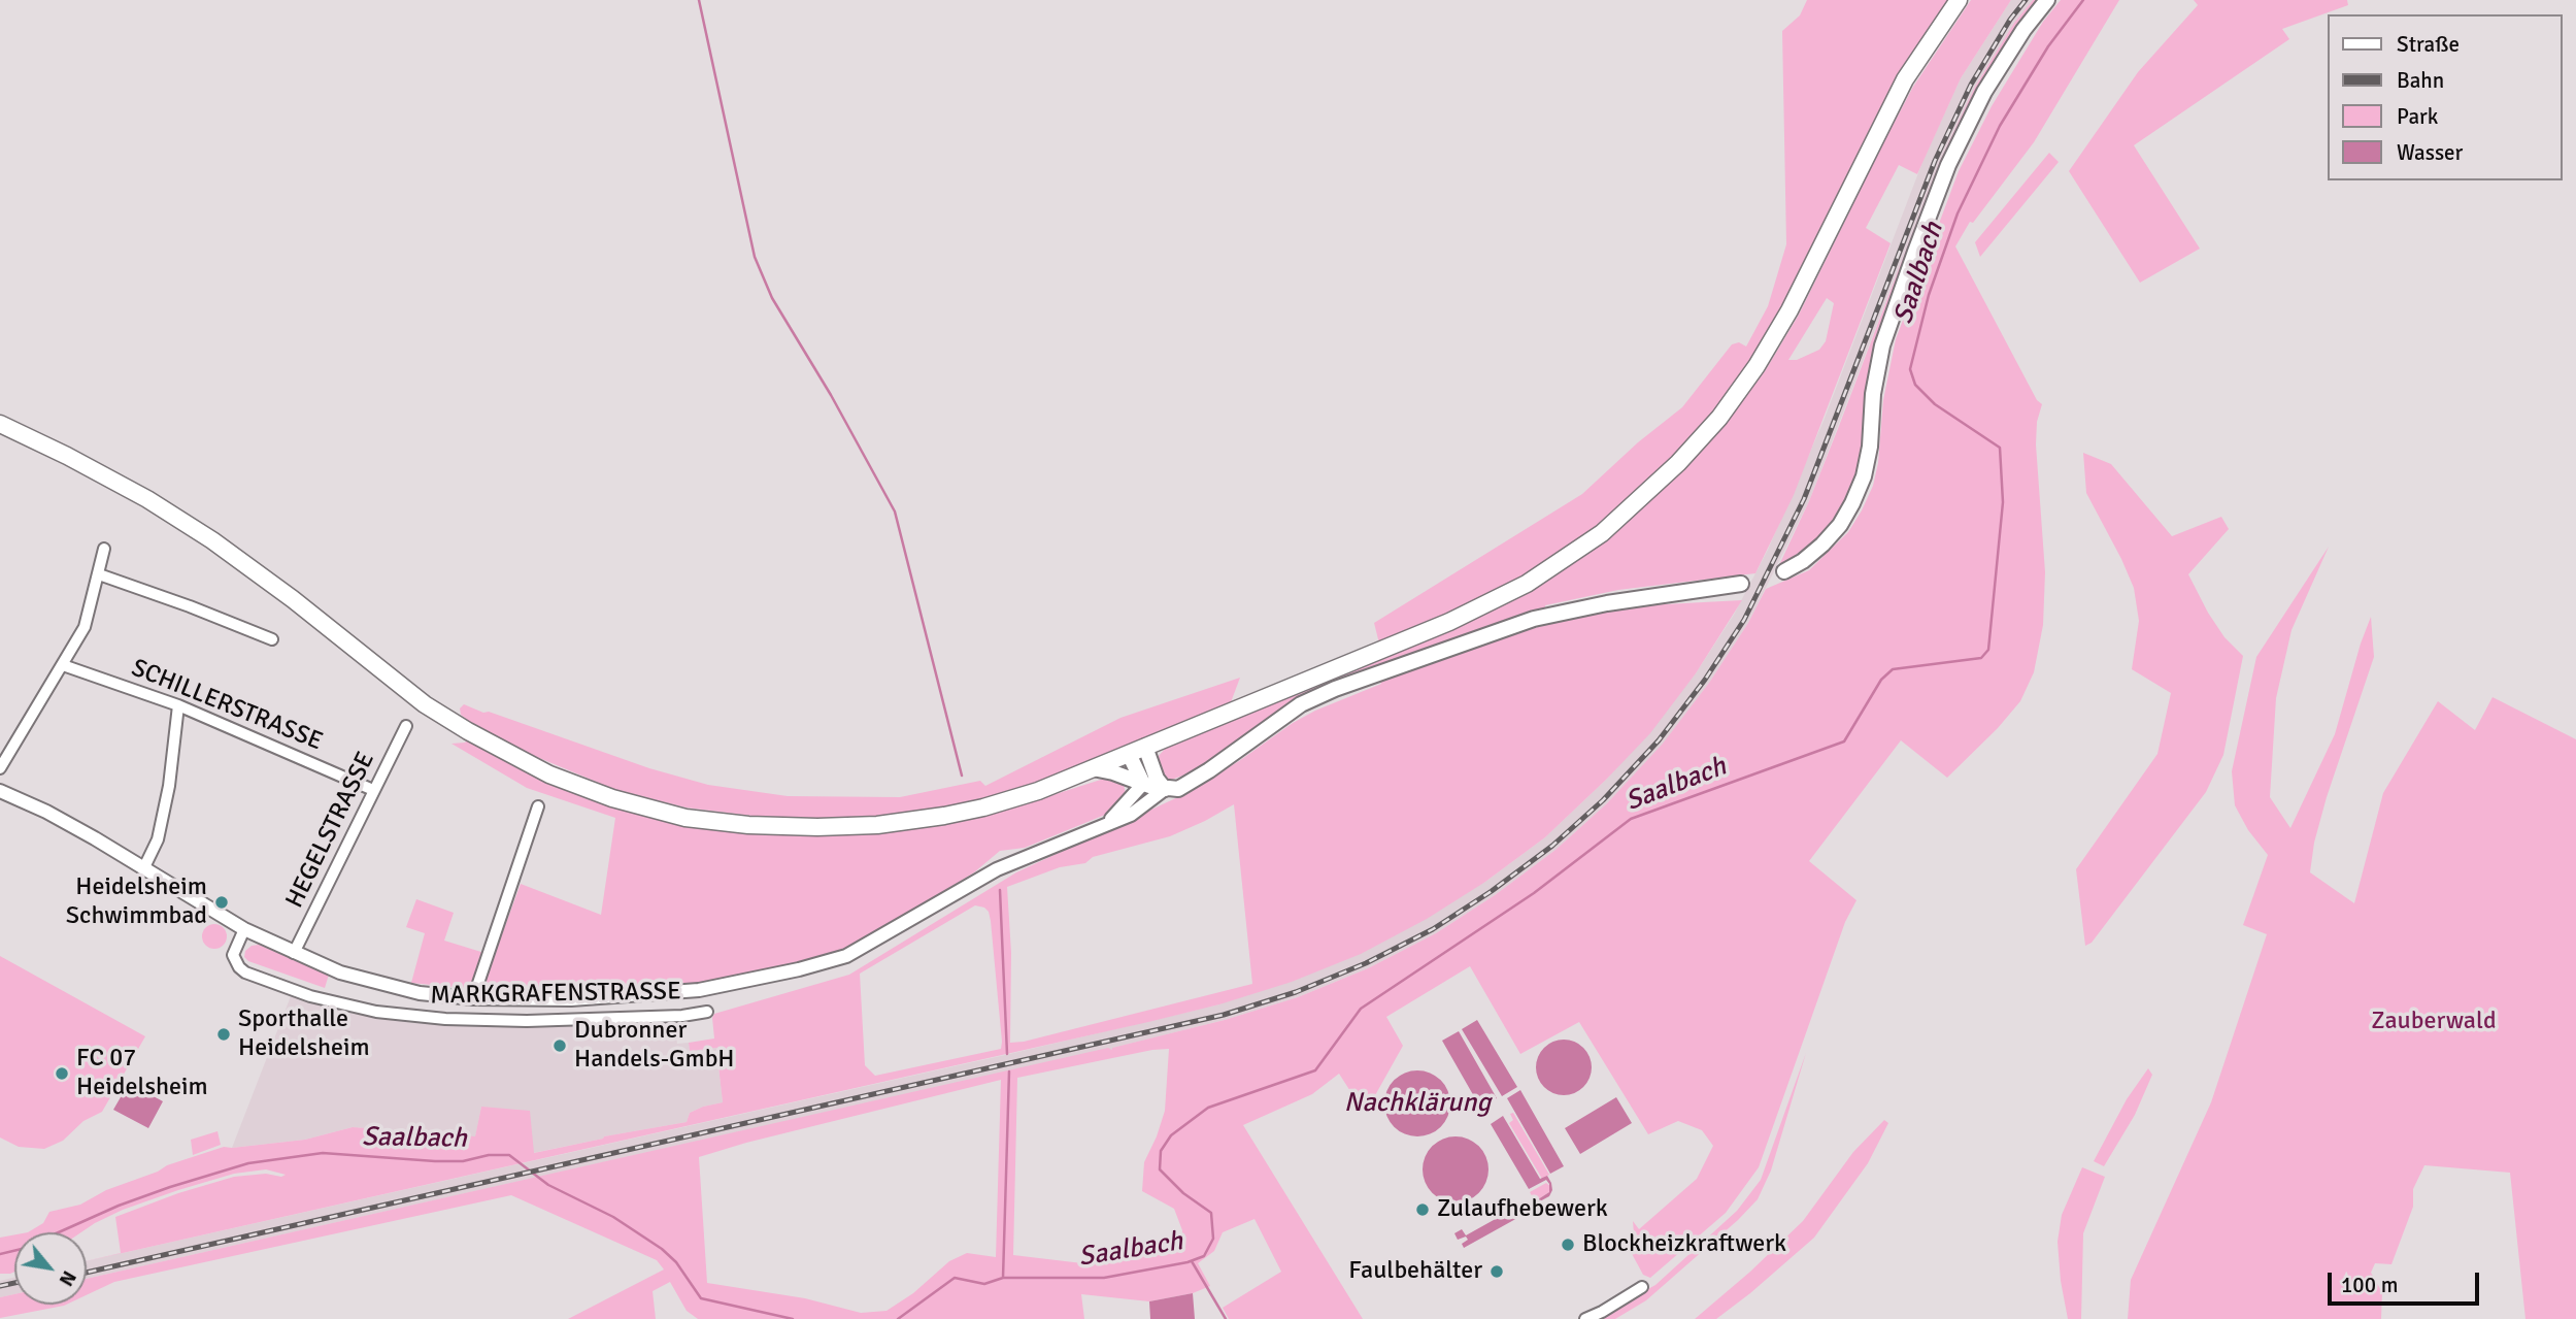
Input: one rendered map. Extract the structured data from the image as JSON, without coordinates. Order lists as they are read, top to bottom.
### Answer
{
  "streets": {
    "street": ["SCHILLERSTRASSE", "HEGELSTRASSE", "MARKGRAFENSTRASSE"]
  },
  "crossings": [
    ["SCHILLERSTRASSE", "HEGELSTRASSE"],
    ["HEGELSTRASSE", "MARKGRAFENSTRASSE"]
  ],
  "water": ["Saalbach", "Nachklärung"],
  "parks": ["Zauberwald"],
  "places": [
    "Heidelsheim Schwimmbad",
    "Sporthalle Heidelsheim",
    "Dubronner Handels-GmbH",
    "FC 07 Heidelsheim",
    "Zulaufhebewerk",
    "Blockheizkraftwerk",
    "Faulbehälter"
  ],
  "legend": [
    "Straße",
    "Bahn",
    "Park",
    "Wasser"
  ],
  "scale_bar": "100 m",
  "north": "bottom right"
}
